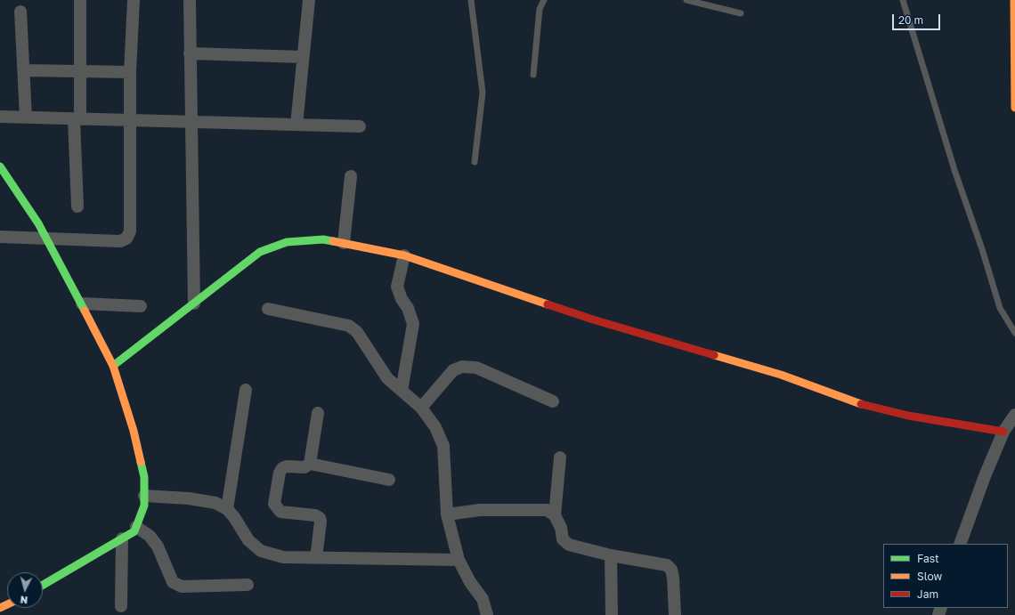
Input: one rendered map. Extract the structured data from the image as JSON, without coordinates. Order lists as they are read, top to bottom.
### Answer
{
  "legend": ["Fast", "Slow", "Jam"],
  "scale_bar": "20 m",
  "north": "bottom"
}
